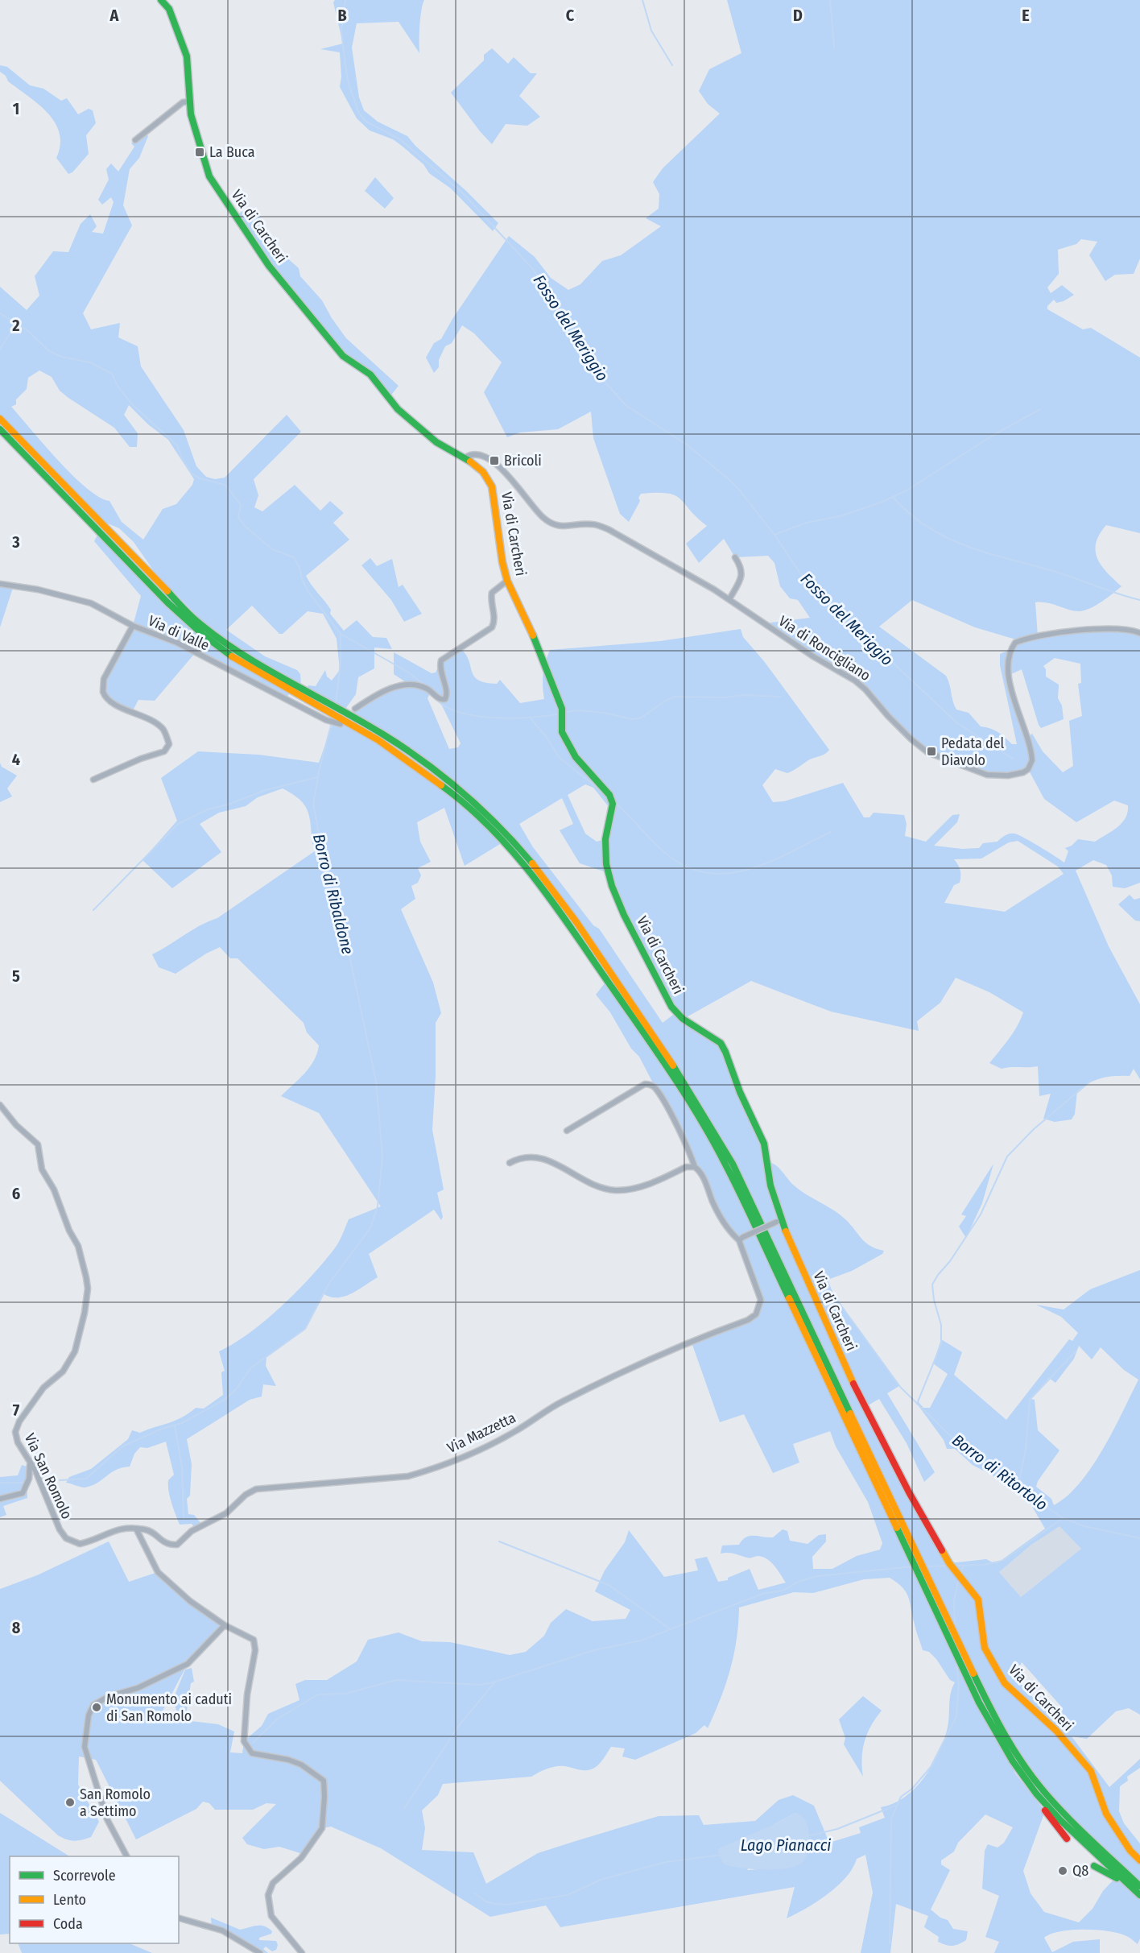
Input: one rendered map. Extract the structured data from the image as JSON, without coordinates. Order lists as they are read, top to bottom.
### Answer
{
  "streets": {
    "main road": ["Via di Carcheri"],
    "street": [
      "Via di Valle",
      "Via di Roncigliano",
      "Via Mazzetta",
      "Via San Romolo"
    ]
  },
  "crossings": [
    ["Via di Carcheri", "Via di Roncigliano"],
    ["Via Mazzetta", "Via San Romolo"]
  ],
  "water": [
    "Fosso del Meriggio",
    "Borro di Ribaldone",
    "Borro di Ritortolo",
    "Lago Pianacci"
  ],
  "places": {
    "transit": ["La Buca", "Bricoli", "Pedata del Diavolo"],
    "other": ["Monumento ai caduti di San Romolo", "San Romolo a Settimo", "Q8"]
  },
  "legend": ["Scorrevole", "Lento", "Coda"],
  "grid": {
    "columns": [
      "A",
      "B",
      "C",
      "D",
      "E"
    ],
    "rows": [
      "1",
      "2",
      "3",
      "4",
      "5",
      "6",
      "7",
      "8"
    ]
  }
}
